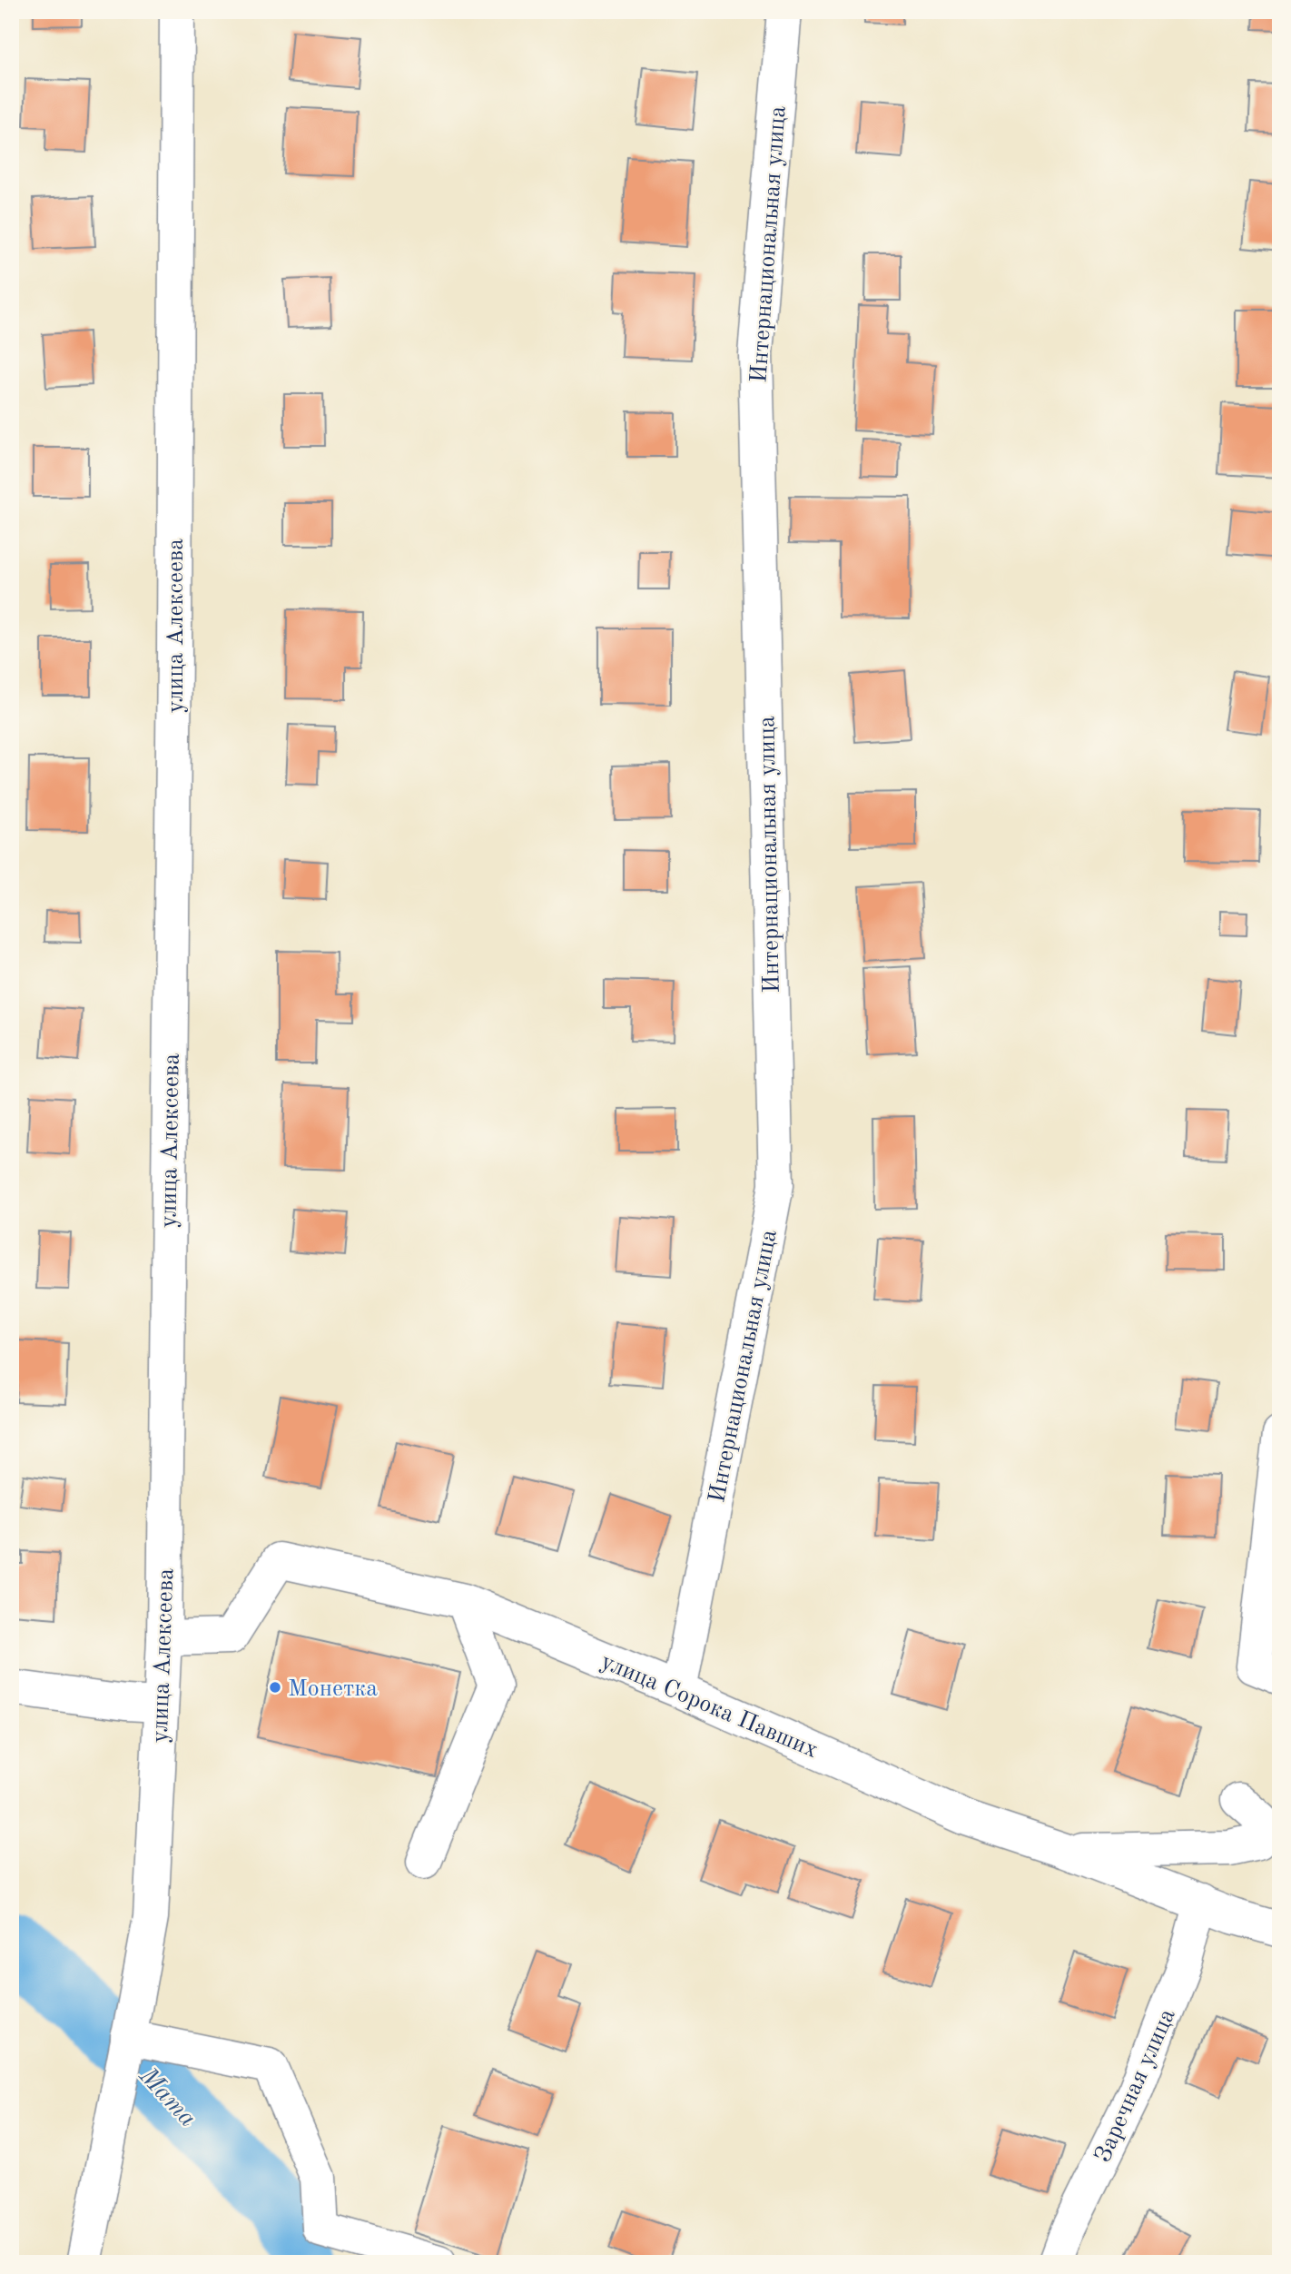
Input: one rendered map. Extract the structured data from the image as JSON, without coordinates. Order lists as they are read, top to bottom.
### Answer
{
  "streets": {
    "street": [
      "Интернациональная улица",
      "улица Алексеева",
      "улица Сорока Павших",
      "Заречная улица"
    ]
  },
  "crossings": [
    ["Интернациональная улица", "улица Сорока Павших"],
    ["улица Алексеева", "улица Сорока Павших"],
    ["улица Сорока Павших", "Заречная улица"]
  ],
  "water": ["Мата"],
  "places": ["Монетка"]
}
